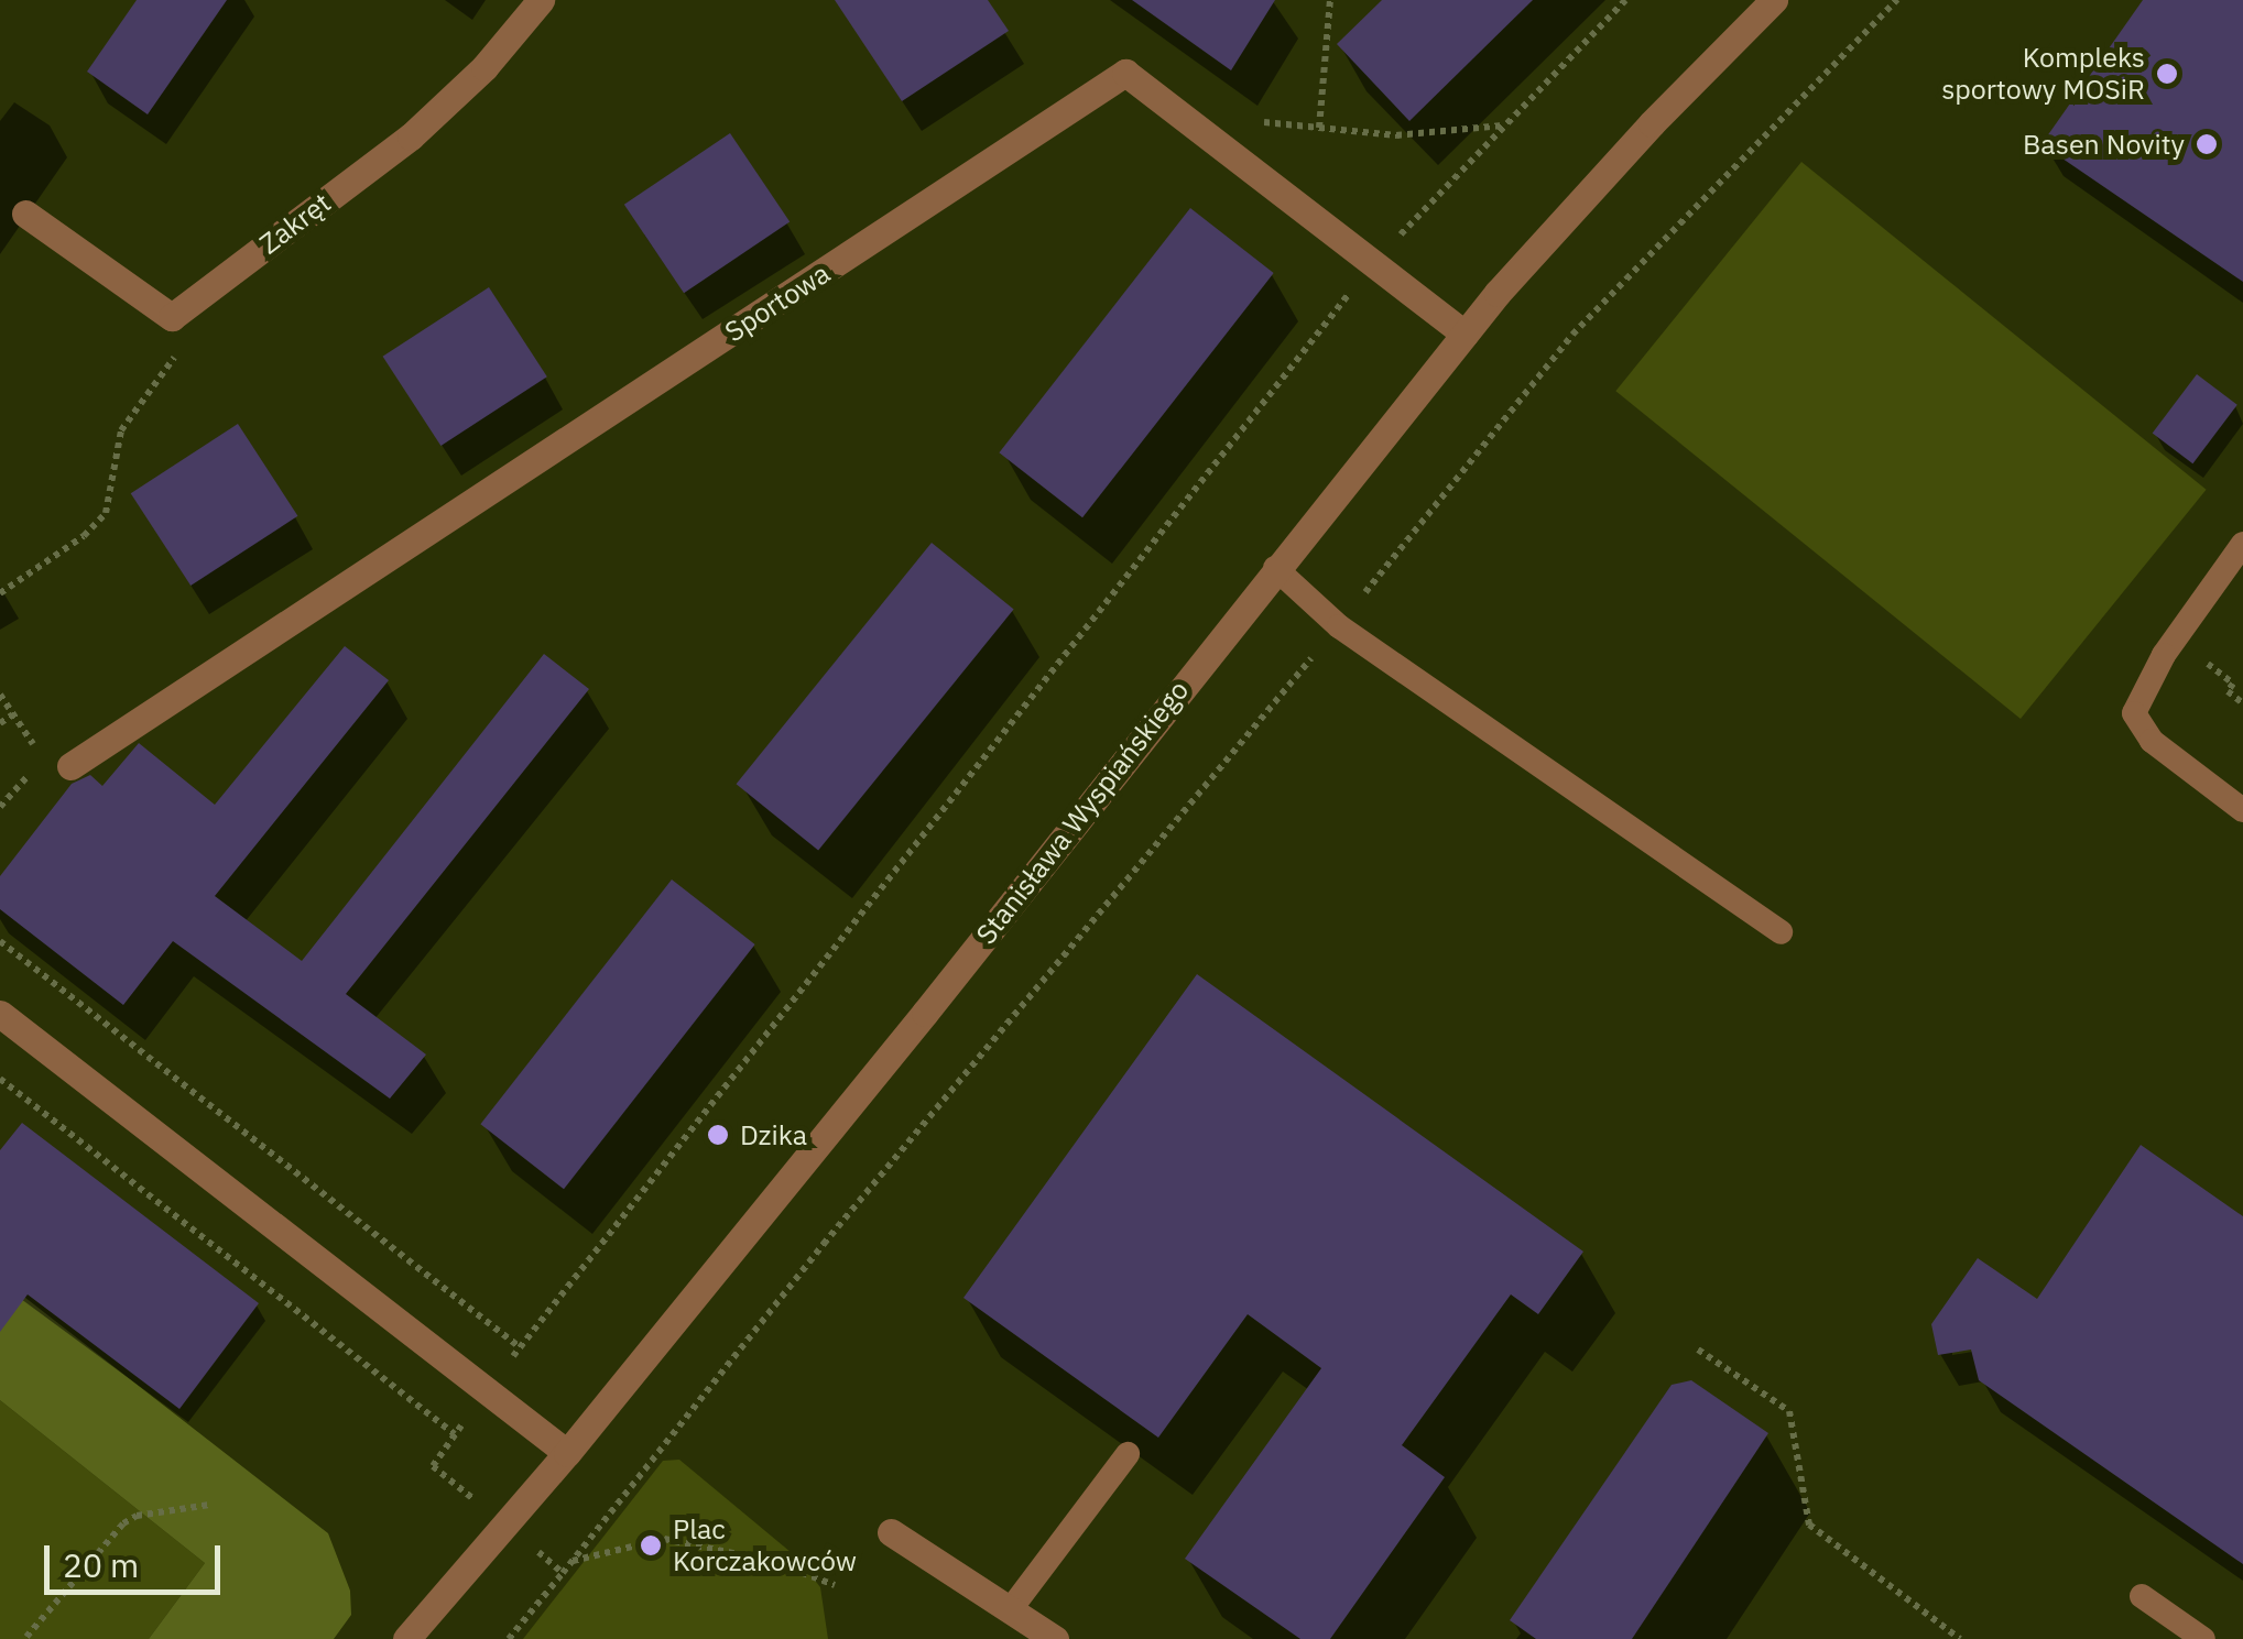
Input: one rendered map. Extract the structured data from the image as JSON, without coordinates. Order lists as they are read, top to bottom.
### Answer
{
  "streets": {
    "street": ["Zakręt", "Sportowa", "Stanisława Wyspiańskiego"]
  },
  "crossings": [
    ["Sportowa", "Stanisława Wyspiańskiego"]
  ],
  "places": [
    "Kompleks sportowy MOSiR",
    "Basen Novity",
    "Dzika",
    "Plac Korczakowców"
  ],
  "scale_bar": "20 m"
}
